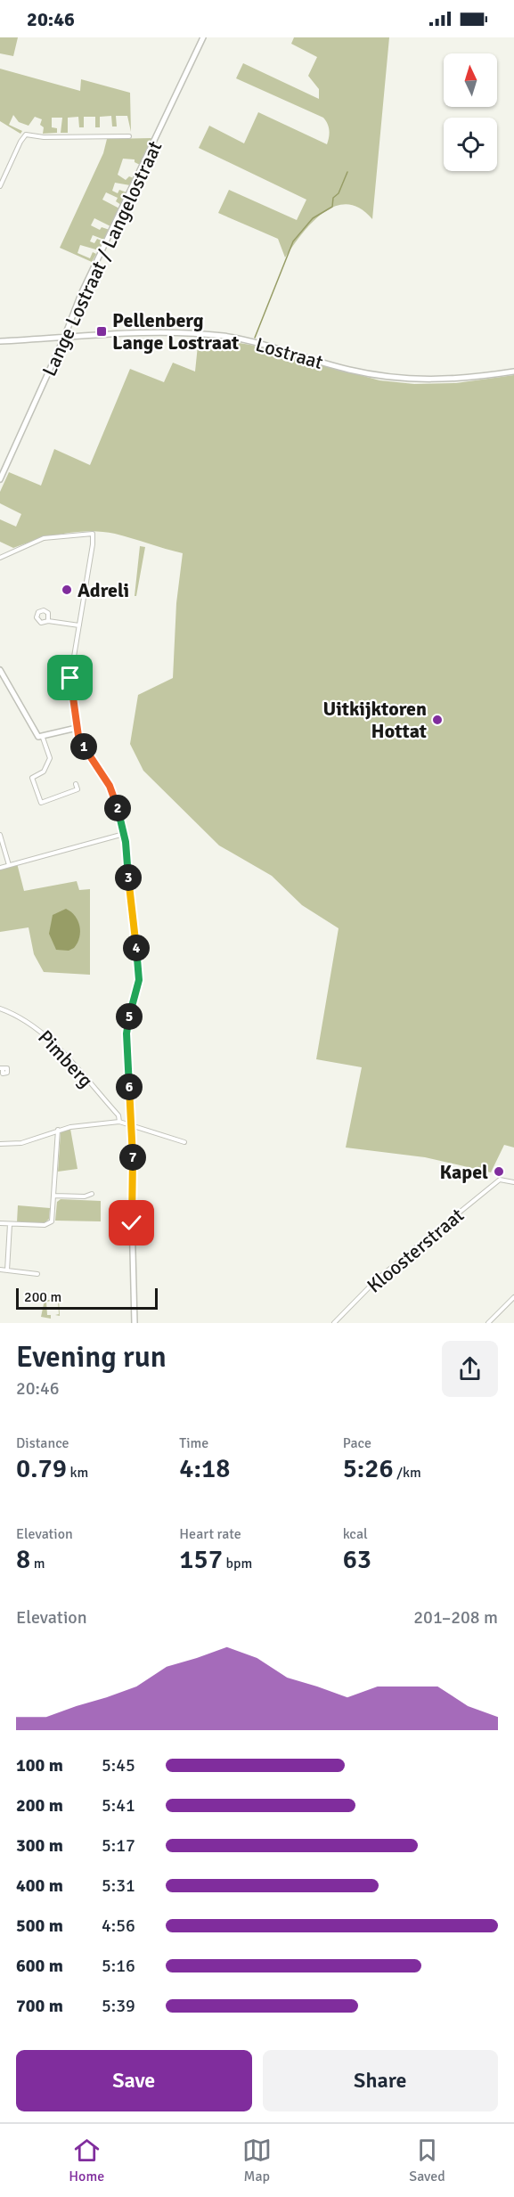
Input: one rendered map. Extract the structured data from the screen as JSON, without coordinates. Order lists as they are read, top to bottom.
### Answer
{
  "streets": {
    "street": [
      "Lange Lostraat / Langelostraat",
      "Lostraat",
      "Pimberg",
      "Kloosterstraat"
    ]
  },
  "crossings": [
    ["Lange Lostraat / Langelostraat", "Lostraat"]
  ],
  "places": {
    "transit": ["Pellenberg Lange Lostraat"],
    "other": ["Adreli", "Uitkijktoren Hottat", "Kapel"]
  },
  "scale_bar": "200 m",
  "north": "top",
  "page": {
    "status": "20:46",
    "pins": [
      "1",
      "2",
      "3",
      "4",
      "5",
      "6",
      "7"
    ],
    "scale": "200 m",
    "heading": ["Evening run", "20:46"],
    "stats": [
      ["Distance", "0.79 km"],
      ["Time", "4:18"],
      ["Pace", "5:26 /km"],
      ["Elevation", "8 m"],
      ["Heart rate", "157 bpm"],
      ["kcal", "63"]
    ],
    "chart": ["Elevation", "201–208 m"],
    "list": [
      {
        "name": "100 m",
        "note": "5:45"
      },
      {
        "name": "200 m",
        "note": "5:41"
      },
      {
        "name": "300 m",
        "note": "5:17"
      },
      {
        "name": "400 m",
        "note": "5:31"
      },
      {
        "name": "500 m",
        "note": "4:56"
      },
      {
        "name": "600 m",
        "note": "5:16"
      },
      {
        "name": "700 m",
        "note": "5:39"
      }
    ],
    "buttons": ["Save", "Share"],
    "tabs": ["Home", "Map", "Saved"]
  }
}
